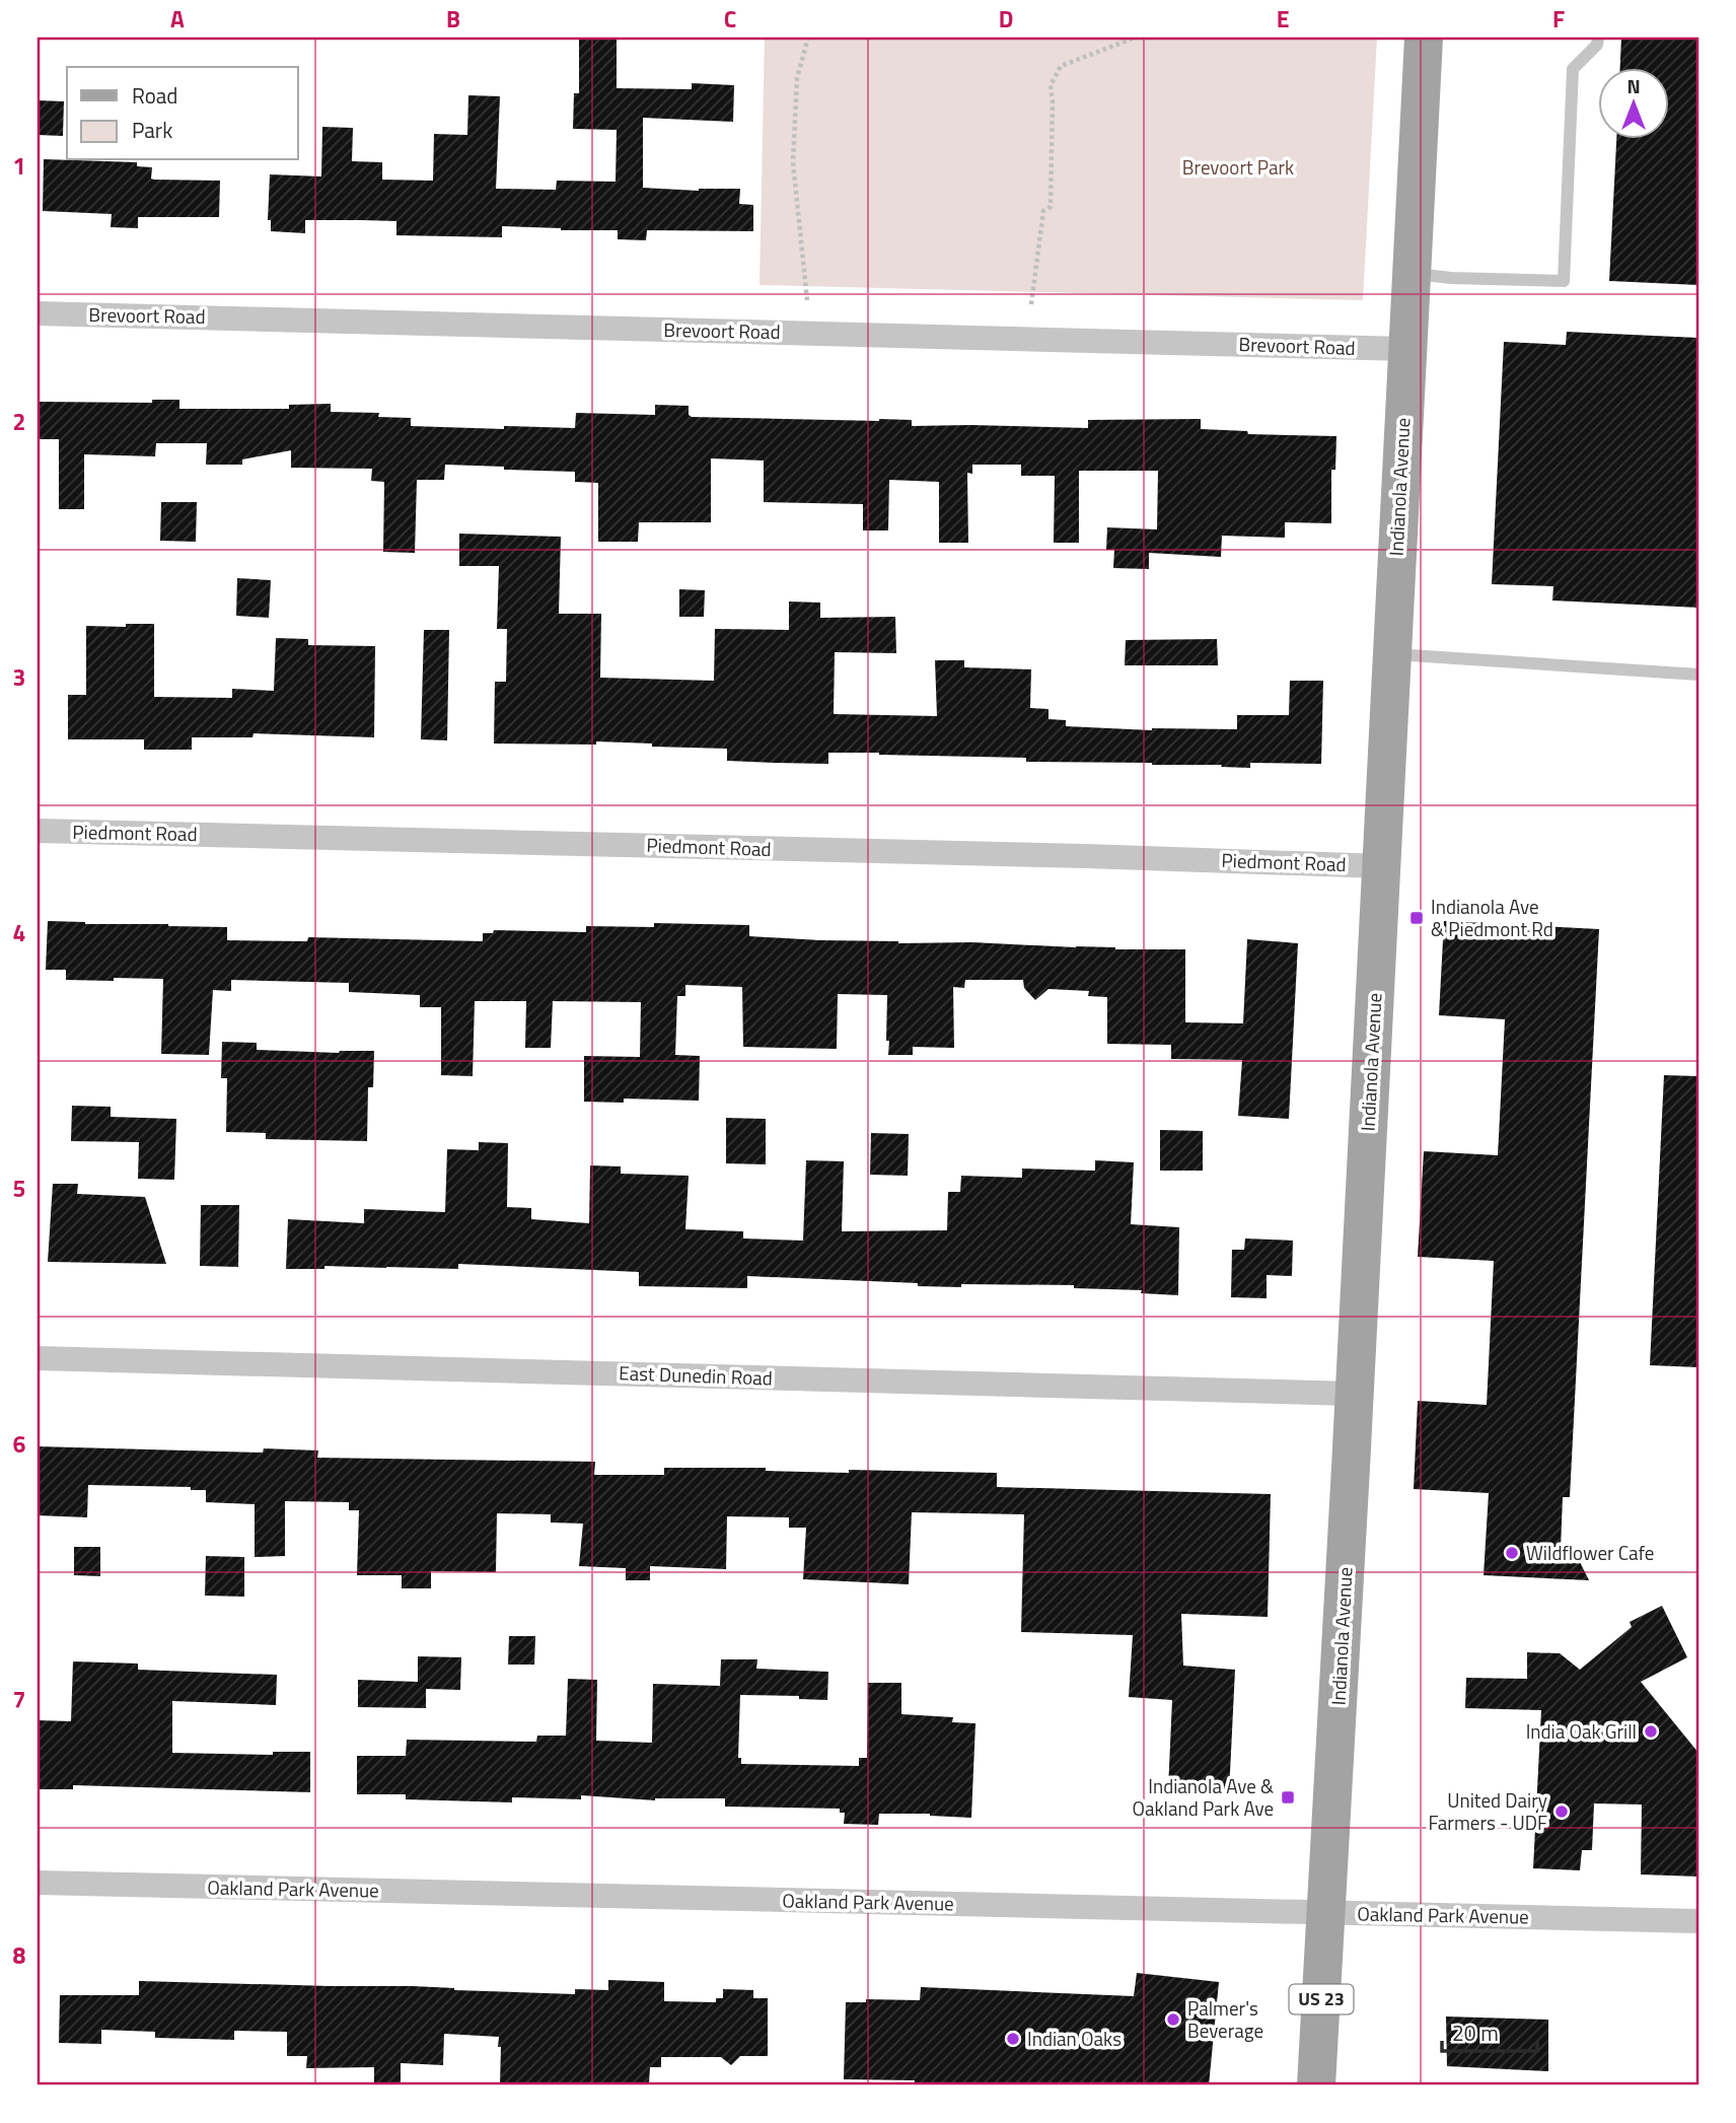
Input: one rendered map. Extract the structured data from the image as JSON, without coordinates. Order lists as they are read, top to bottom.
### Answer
{
  "streets": {
    "main road": ["Indianola Avenue", "US 23"],
    "street": [
      "Brevoort Road",
      "Piedmont Road",
      "East Dunedin Road",
      "Oakland Park Avenue"
    ]
  },
  "crossings": [
    ["Brevoort Road", "Indianola Avenue"],
    ["Indianola Avenue", "Piedmont Road"],
    ["Indianola Avenue", "East Dunedin Road"],
    ["Indianola Avenue", "Oakland Park Avenue"]
  ],
  "parks": ["Brevoort Park"],
  "places": {
    "transit": ["Indianola Ave & Piedmont Rd", "Indianola Ave & Oakland Park Ave"],
    "other": [
      "Wildflower Cafe",
      "India Oak Grill",
      "United Dairy Farmers - UDF",
      "Palmer's Beverage",
      "Indian Oaks"
    ]
  },
  "legend": ["Road", "Park"],
  "scale_bar": "20 m",
  "north": "top",
  "grid": {
    "columns": [
      "A",
      "B",
      "C",
      "D",
      "E",
      "F"
    ],
    "rows": [
      "1",
      "2",
      "3",
      "4",
      "5",
      "6",
      "7",
      "8"
    ]
  }
}
